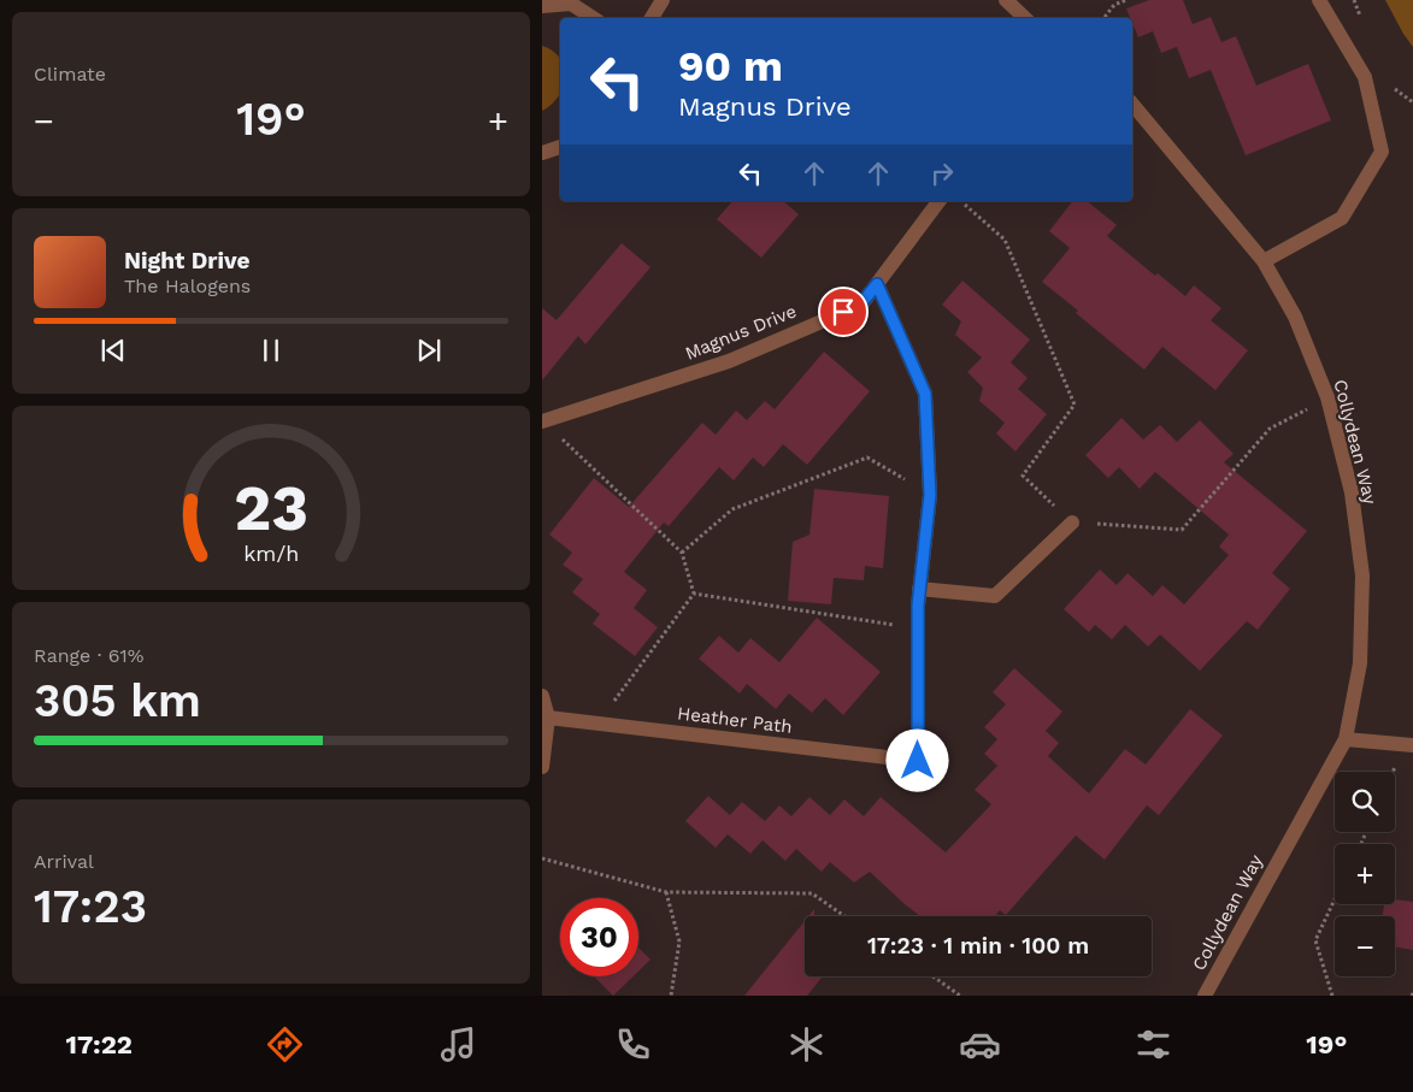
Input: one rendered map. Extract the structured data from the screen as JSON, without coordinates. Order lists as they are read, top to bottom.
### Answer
{
  "streets": {
    "street": ["Magnus Drive", "Collydean Way", "Heather Path"]
  },
  "page": {
    "tile": [
      "Climate",
      ["Range · 61%", "305 km"],
      ["Arrival", "17:23"]
    ],
    "turn": ["90 m", "Magnus Drive"],
    "heat": ["−", "19°", "+"],
    "song": ["Night Drive", "The Halogens"],
    "map_buttons": ["+", "−"],
    "limit": "30",
    "trip": "17:23 · 1 min · 100 m",
    "tabs": ["17:22", "19°"],
    "gauge": ["23", "km/h"]
  }
}
